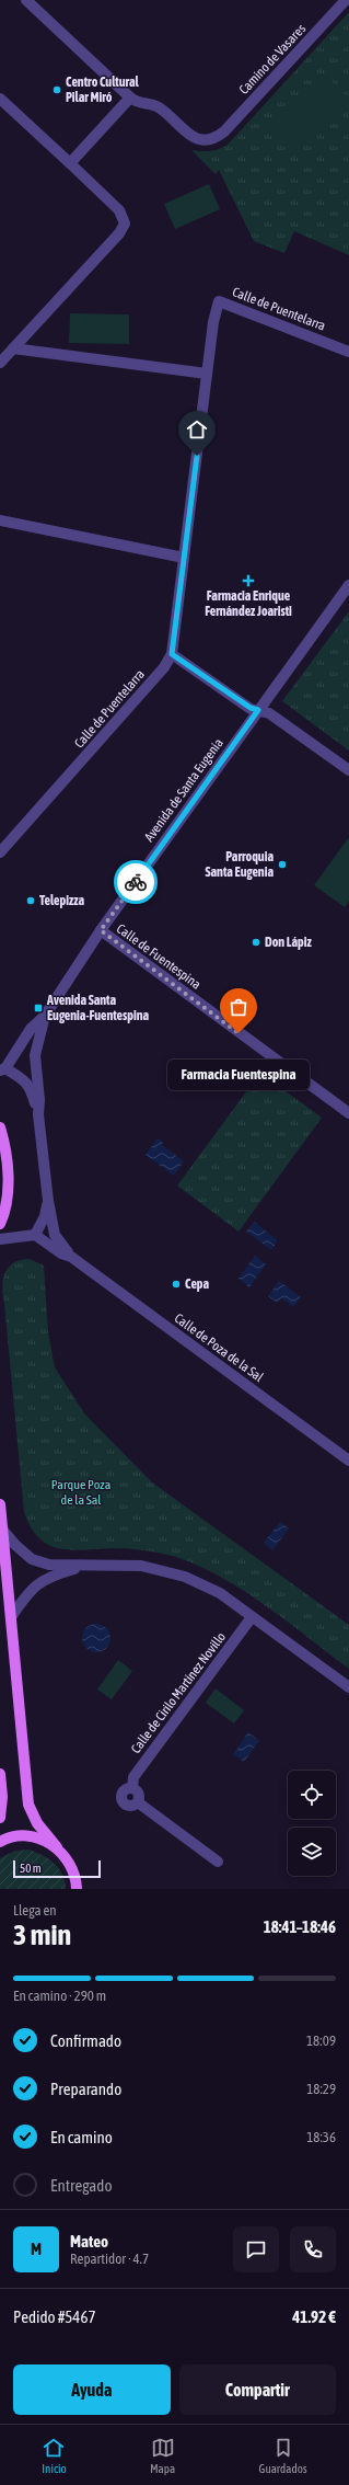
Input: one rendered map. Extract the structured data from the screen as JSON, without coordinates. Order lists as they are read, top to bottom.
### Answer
{
  "streets": {
    "street": [
      "Camino de Vasares",
      "Calle de Puentelarra",
      "Avenida de Santa Eugenia",
      "Calle de Fuentespina",
      "Calle de Poza de la Sal",
      "Calle de Cirilo Martínez Novillo"
    ]
  },
  "crossings": [
    ["Avenida de Santa Eugenia", "Calle de Fuentespina"],
    ["Avenida de Santa Eugenia", "Calle de Poza de la Sal"]
  ],
  "parks": ["Parque Poza de la Sal"],
  "places": {
    "other": [
      "Centro Cultural Pilar Miró",
      "Parroquia Santa Eugenia",
      "Telepizza",
      "Don Lápiz",
      "Farmacia Fuentespina",
      "Cepa"
    ],
    "health": ["Farmacia Enrique Fernández Joaristi"],
    "transit": ["Avenida Santa Eugenia-Fuentespina"]
  },
  "scale_bar": "50 m",
  "page": {
    "bubble": "Farmacia Fuentespina",
    "scale": "50 m",
    "heading": ["3 min", "Llega en", "18:41–18:46"],
    "panel": [
      "Mateo",
      "Repartidor · 4.7",
      "Pedido #5467",
      "41.92 €"
    ],
    "bar": "En camino · 290 m",
    "list": [
      ["Confirmado", "18:09"],
      ["Preparando", "18:29"],
      ["En camino", "18:36"],
      "Entregado"
    ],
    "round": "M",
    "buttons": ["Ayuda", "Compartir"],
    "tabs": ["Inicio", "Mapa", "Guardados"]
  }
}
